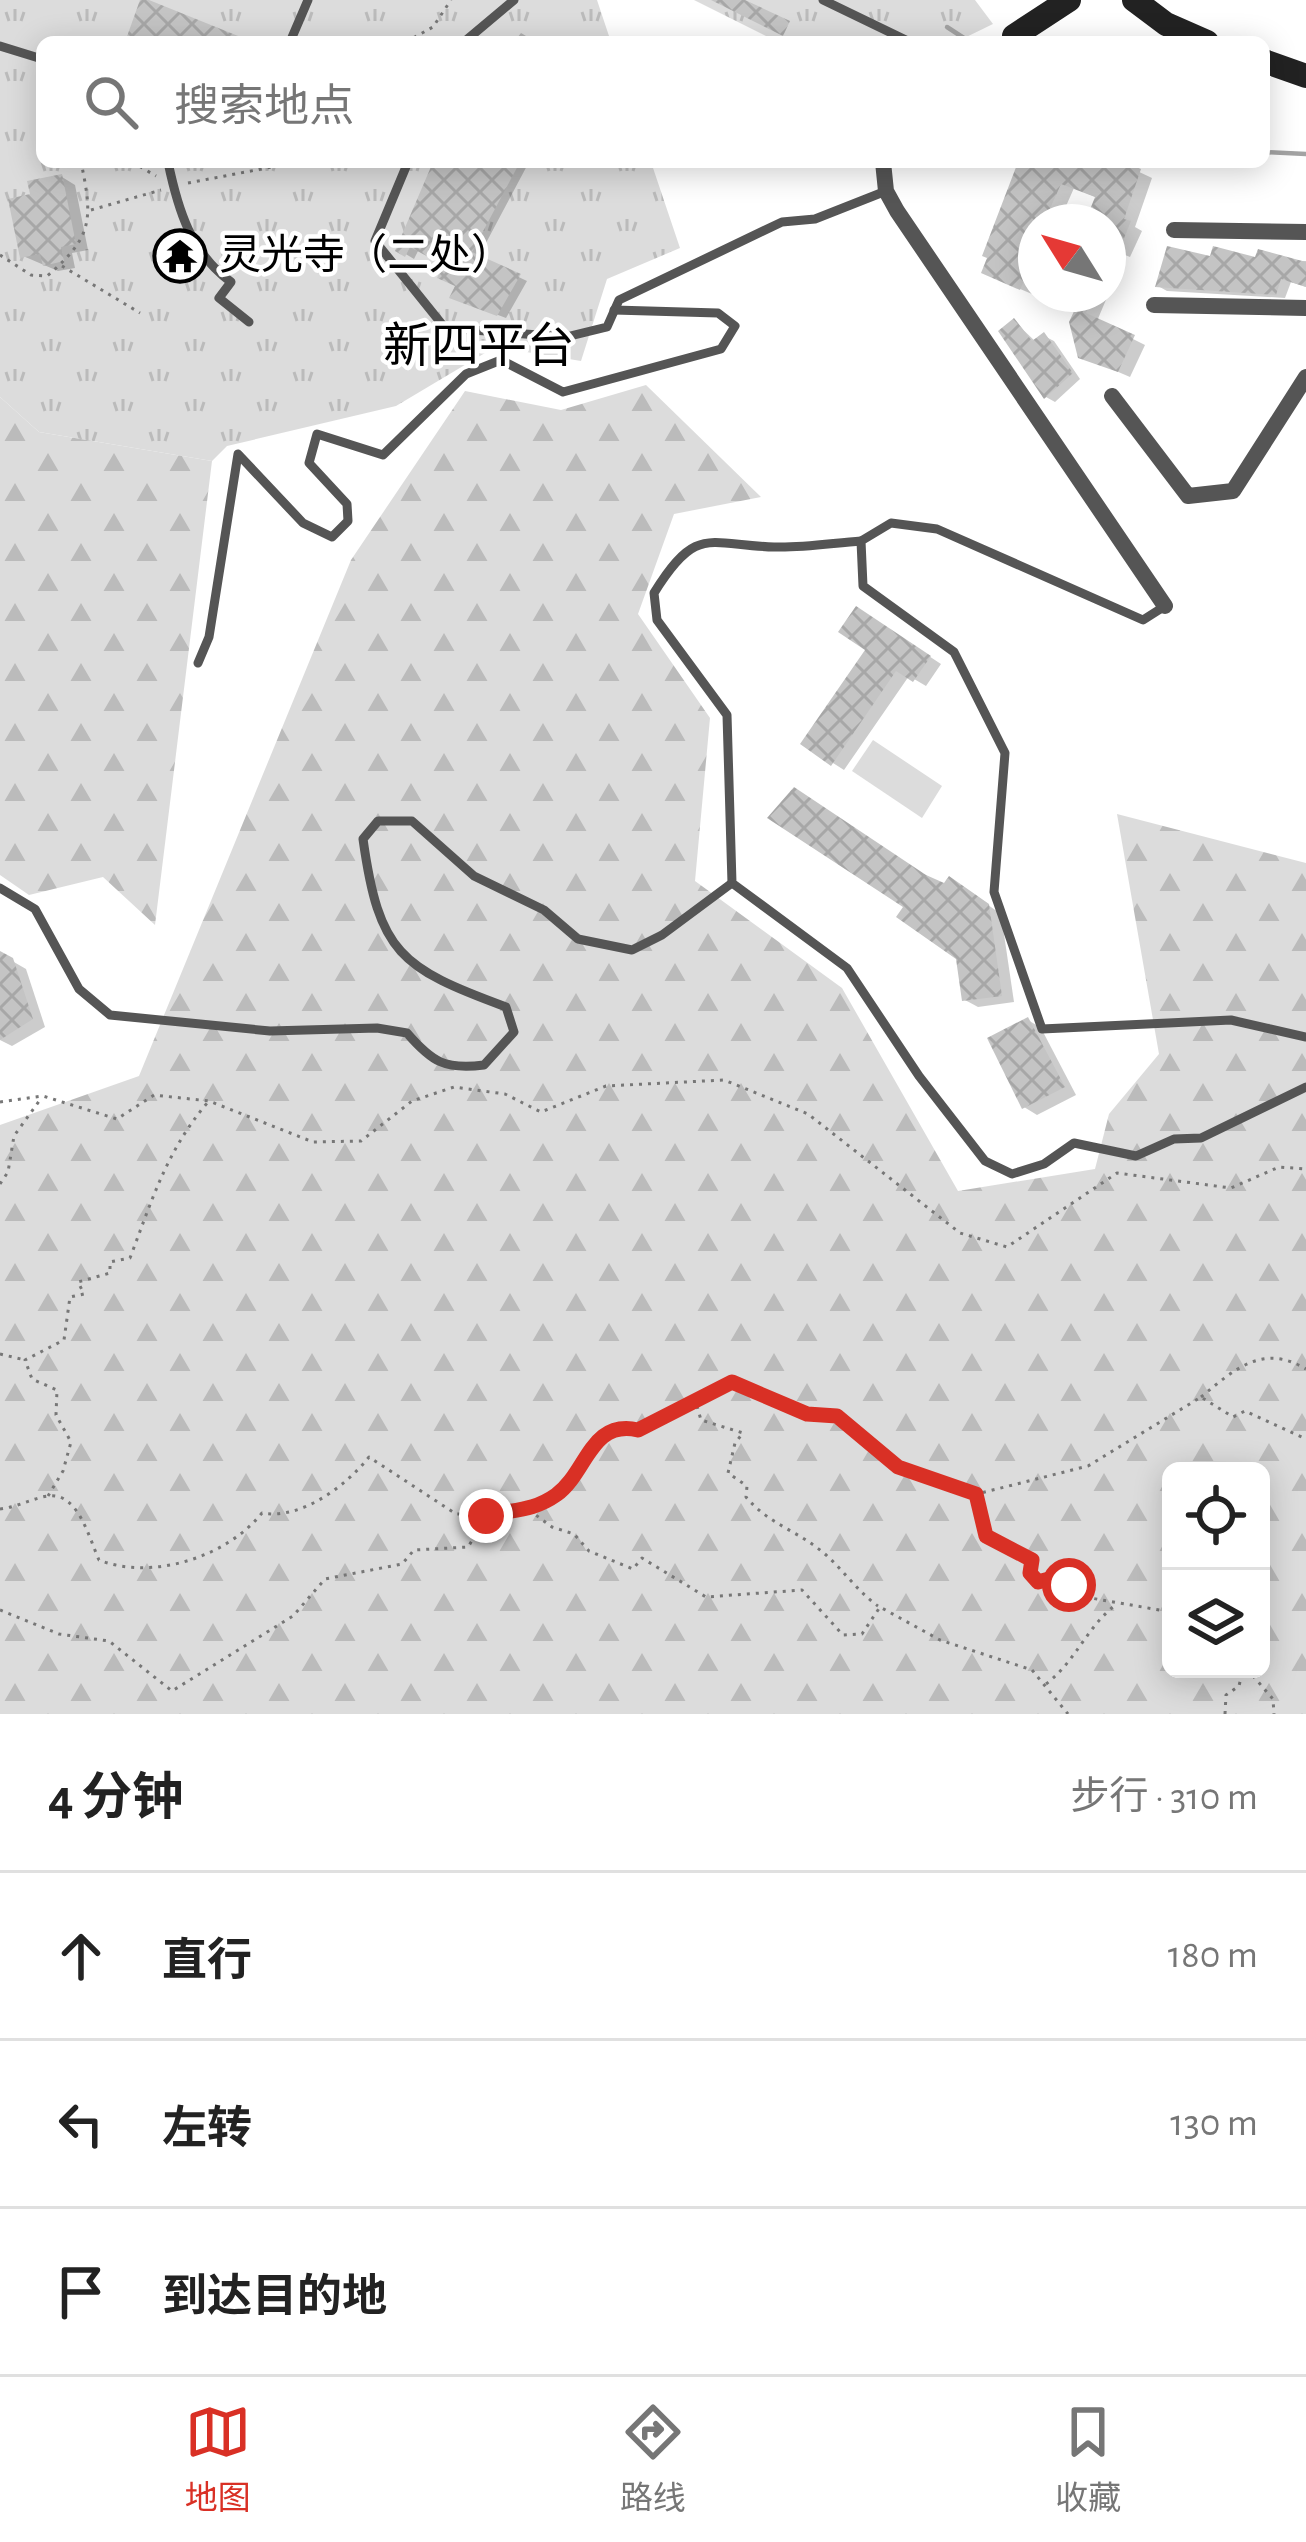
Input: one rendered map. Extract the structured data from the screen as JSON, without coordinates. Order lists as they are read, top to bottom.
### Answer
{
  "districts": ["新四平台"],
  "places": {
    "temple": ["灵光寺（二处）"]
  },
  "north": "top left",
  "page": {
    "search": "搜索地点",
    "heading": ["4 分钟", "步行 · 310 m"],
    "list": [
      ["直行", "180 m"],
      ["左转", "130 m"],
      "到达目的地"
    ],
    "nav": ["地图", "路线", "收藏"]
  }
}
